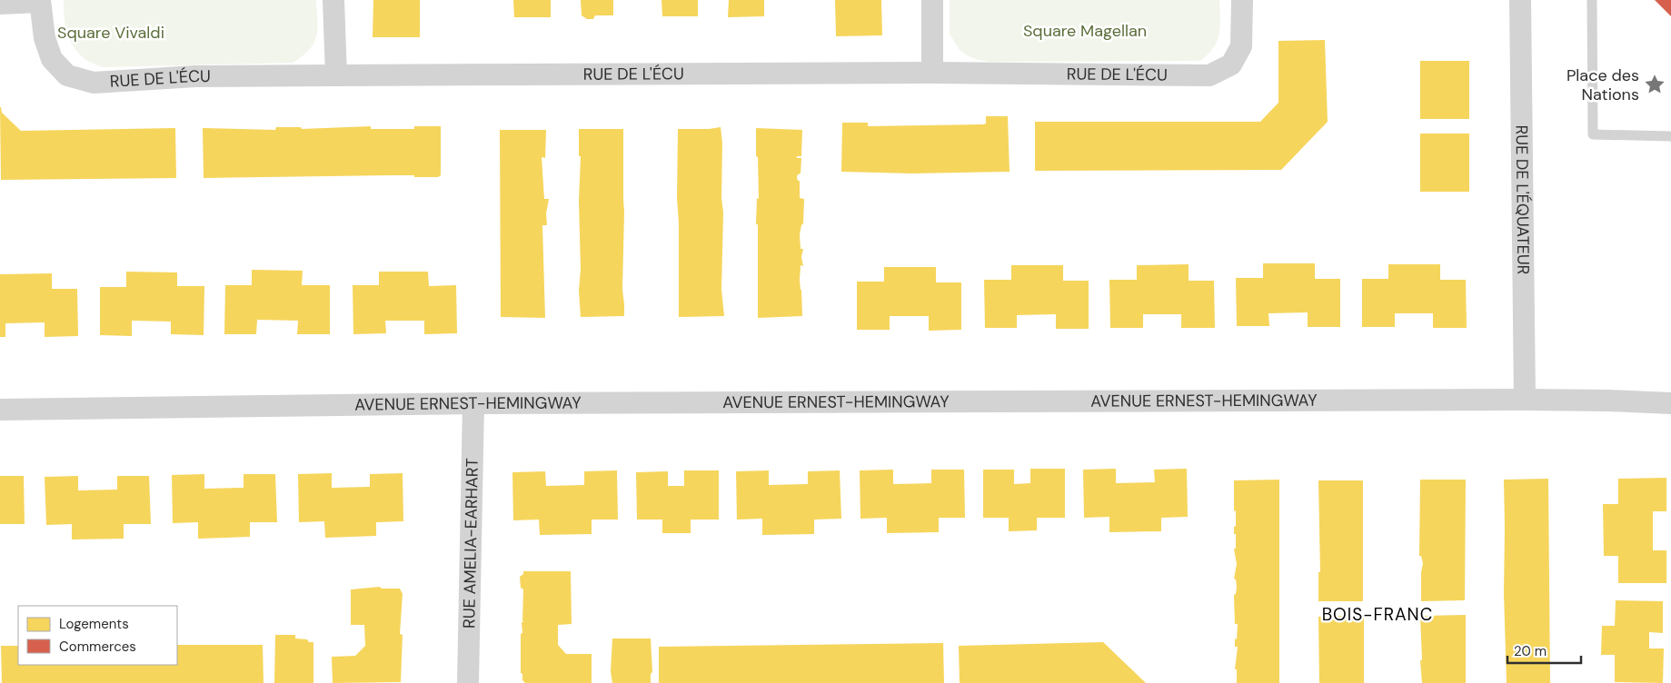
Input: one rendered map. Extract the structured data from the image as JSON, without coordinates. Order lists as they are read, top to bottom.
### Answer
{
  "streets": {
    "street": [
      "RUE DE L'ÉCU",
      "RUE DE L'ÉQUATEUR",
      "AVENUE ERNEST-HEMINGWAY",
      "RUE AMELIA-EARHART"
    ]
  },
  "crossings": [
    ["RUE DE L'ÉQUATEUR", "AVENUE ERNEST-HEMINGWAY"],
    ["AVENUE ERNEST-HEMINGWAY", "RUE AMELIA-EARHART"]
  ],
  "districts": ["BOIS-FRANC"],
  "parks": ["Square Magellan", "Square Vivaldi"],
  "places": {
    "place": ["Place des Nations"]
  },
  "legend": ["Logements", "Commerces"],
  "scale_bar": "20 m"
}
